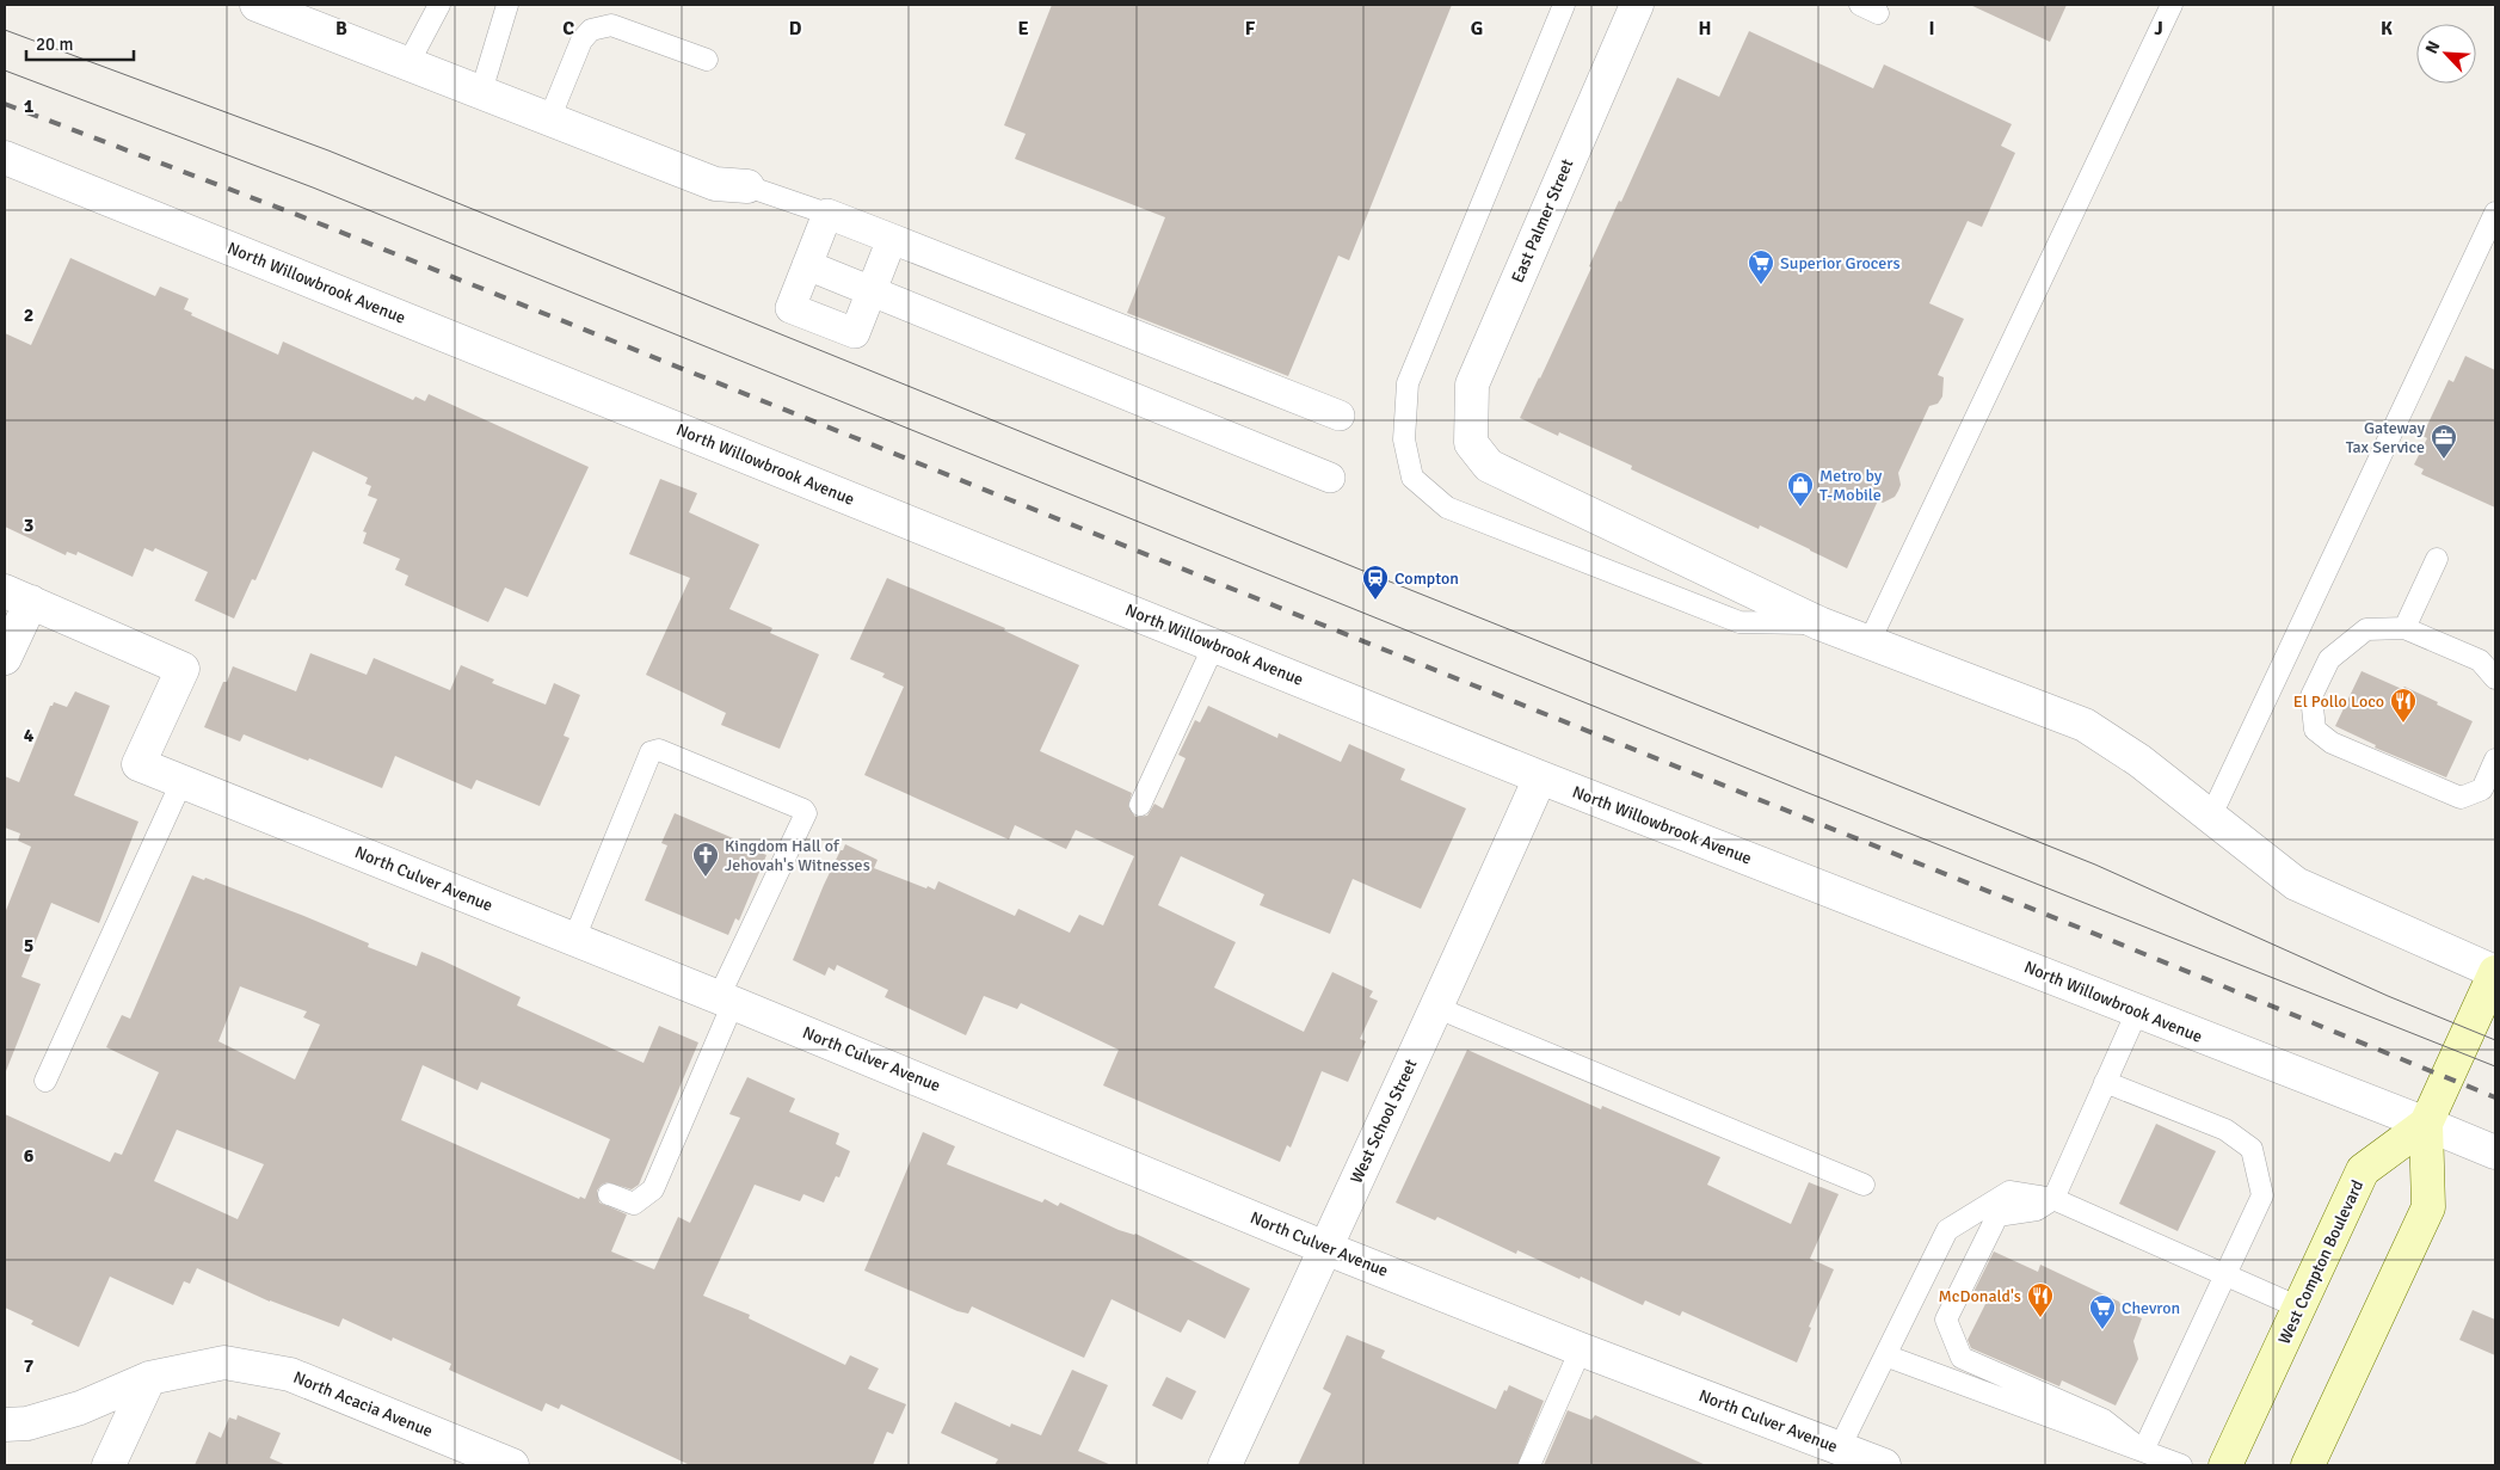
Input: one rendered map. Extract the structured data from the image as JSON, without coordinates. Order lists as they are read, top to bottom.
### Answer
{
  "streets": {
    "main road": ["West Compton Boulevard"],
    "street": [
      "East Palmer Street",
      "North Willowbrook Avenue",
      "North Culver Avenue",
      "West School Street",
      "North Acacia Avenue"
    ]
  },
  "crossings": [
    ["North Willowbrook Avenue", "West School Street"],
    ["North Willowbrook Avenue", "West Compton Boulevard"],
    ["North Culver Avenue", "West School Street"]
  ],
  "places": {
    "supermarket": ["Superior Grocers", "Chevron"],
    "office": ["Gateway Tax Service"],
    "shop": ["Metro by T-Mobile"],
    "station": ["Compton"],
    "restaurant": ["El Pollo Loco", "McDonald's"],
    "church": ["Kingdom Hall of Jehovah's Witnesses"]
  },
  "scale_bar": "20 m",
  "north": "top left",
  "grid": {
    "columns": [
      "B",
      "C",
      "D",
      "E",
      "F",
      "G",
      "H",
      "I",
      "J",
      "K"
    ],
    "rows": [
      "1",
      "2",
      "3",
      "4",
      "5",
      "6",
      "7"
    ]
  }
}
